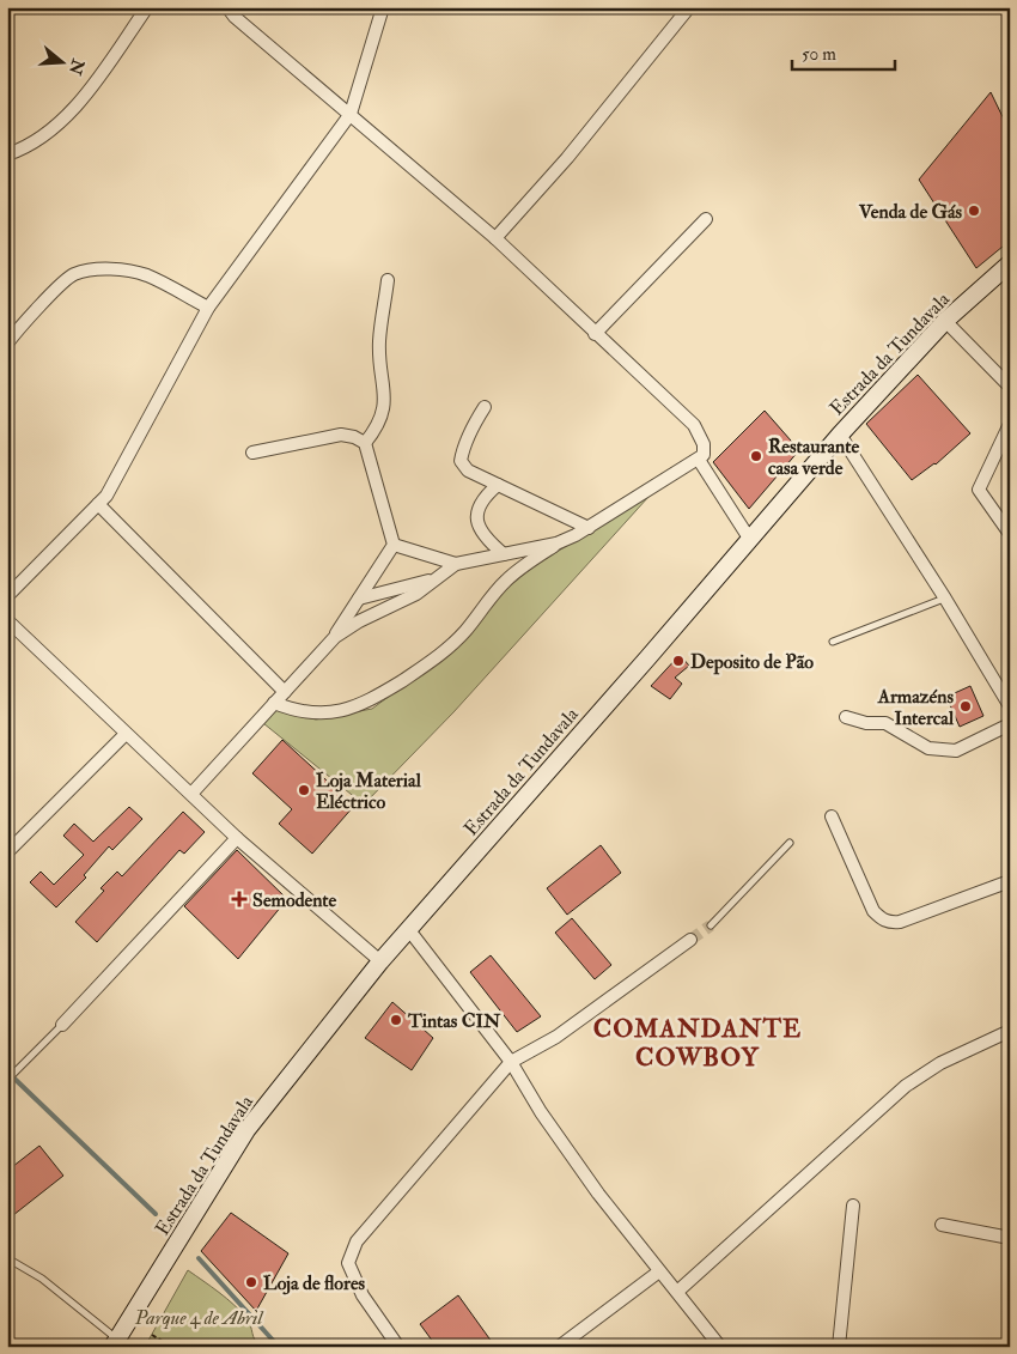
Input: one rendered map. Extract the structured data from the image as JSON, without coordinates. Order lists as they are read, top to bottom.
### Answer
{
  "streets": {
    "main road": ["Estrada da Tundavala"]
  },
  "districts": ["COMANDANTE COWBOY"],
  "parks": ["Parque 4 de Abril"],
  "places": {
    "other": [
      "Venda de Gás",
      "Restaurante casa verde",
      "Deposito de Pão",
      "Armazéns Intercal",
      "Loja Material Eléctrico",
      "Tintas CIN",
      "Loja de flores"
    ],
    "health": ["Semodente"]
  },
  "scale_bar": "50 m",
  "north": "right"
}
